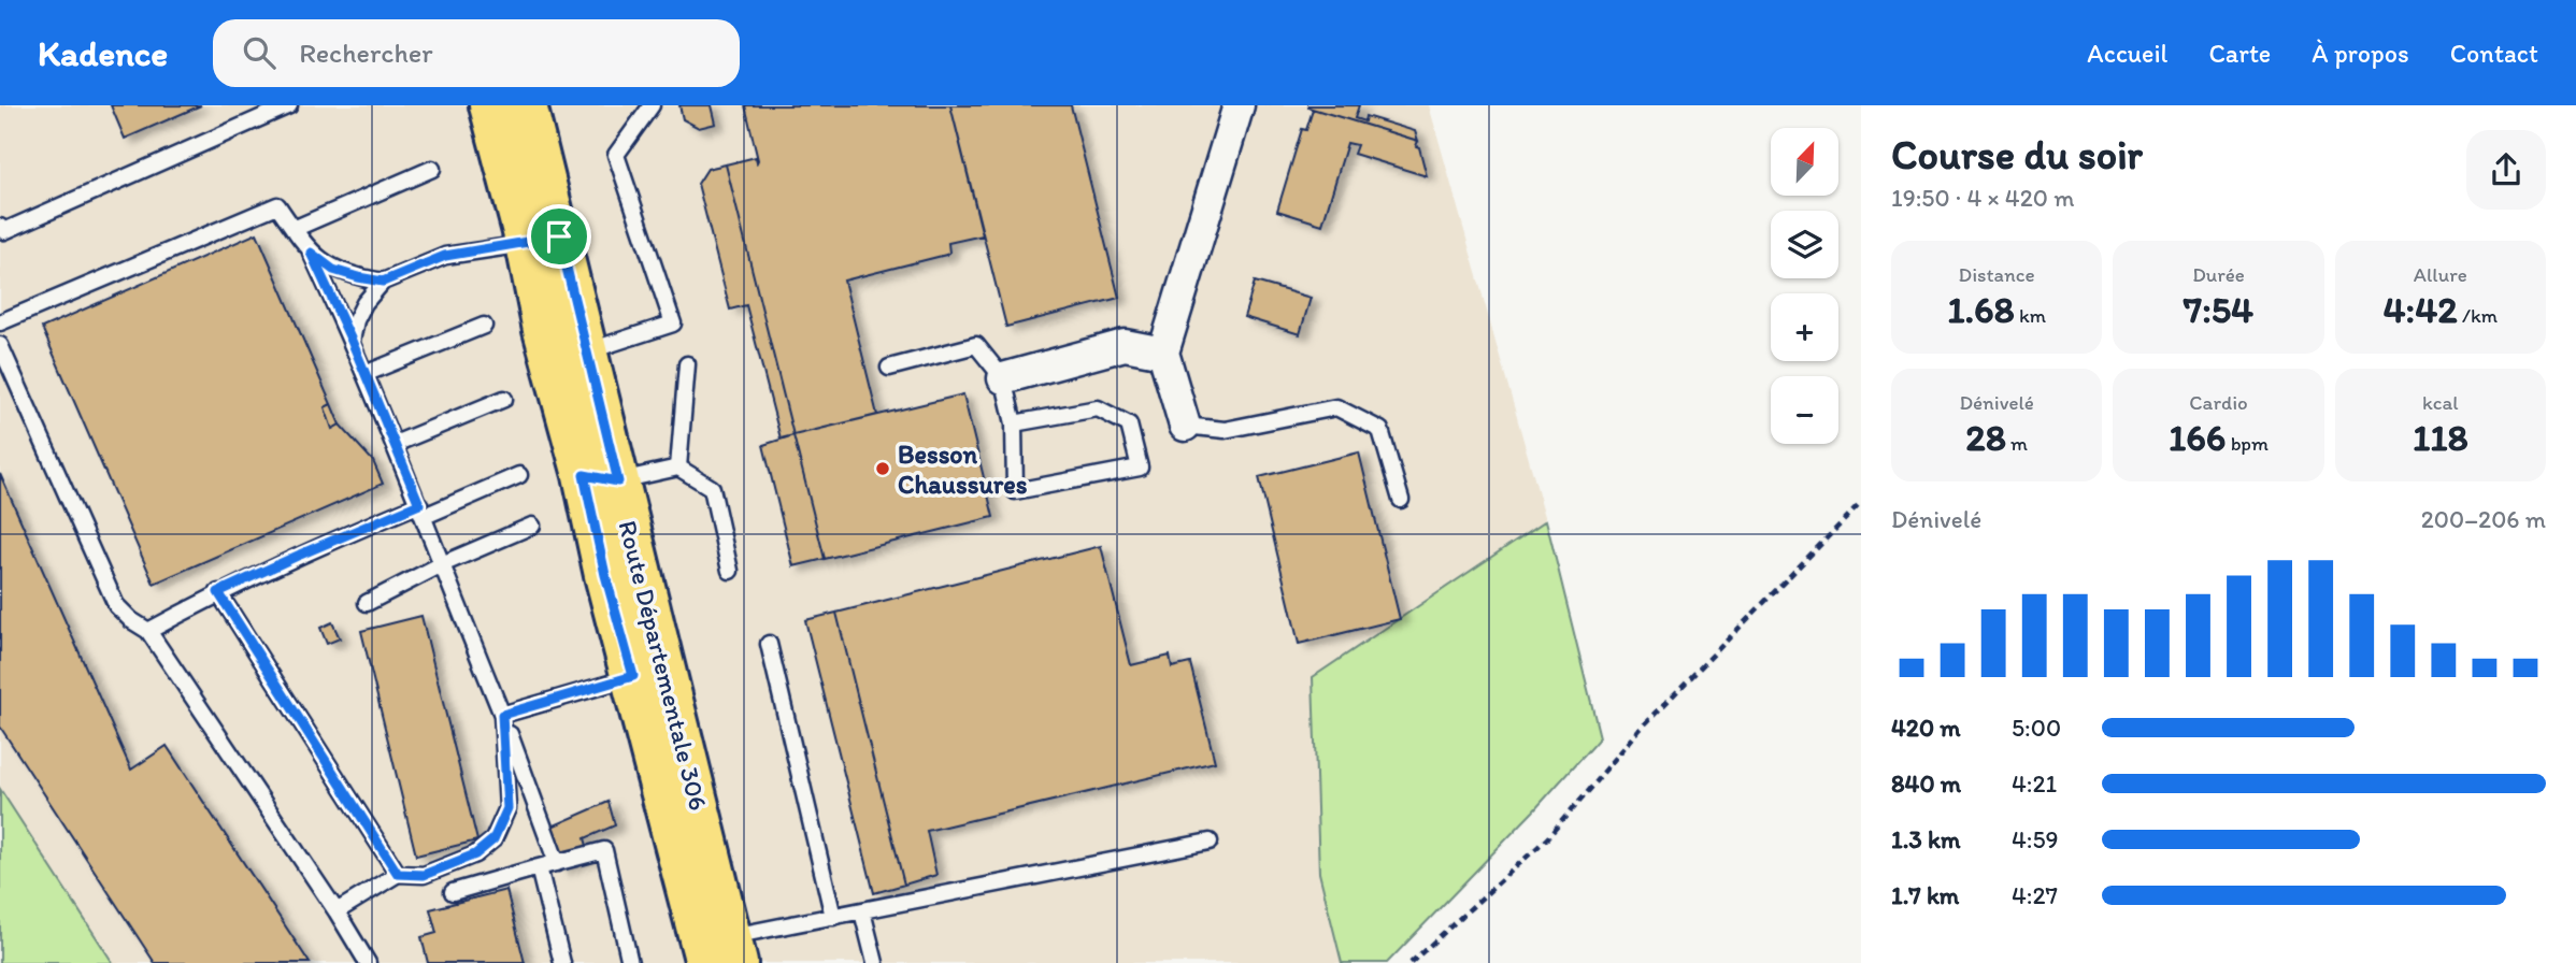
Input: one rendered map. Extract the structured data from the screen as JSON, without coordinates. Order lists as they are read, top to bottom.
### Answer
{
  "streets": {
    "main road": ["Route Départementale 306"]
  },
  "places": ["Besson Chaussures"],
  "north": "top right",
  "page": {
    "header": "Kadence",
    "search": "Rechercher",
    "nav": [
      "Accueil",
      "Carte",
      "À propos",
      "Contact"
    ],
    "heading": ["Course du soir", "19:50 · 4 × 420 m"],
    "map_buttons": ["+", "−"],
    "stats": [
      ["Distance", "1.68 km"],
      ["Durée", "7:54"],
      ["Allure", "4:42 /km"],
      ["Dénivelé", "28 m"],
      ["Cardio", "166 bpm"],
      ["kcal", "118"]
    ],
    "chart": ["Dénivelé", "200–206 m"],
    "list": [
      {
        "name": "420 m",
        "note": "5:00"
      },
      {
        "name": "840 m",
        "note": "4:21"
      },
      {
        "name": "1.3 km",
        "note": "4:59"
      },
      {
        "name": "1.7 km",
        "note": "4:27"
      }
    ]
  }
}
